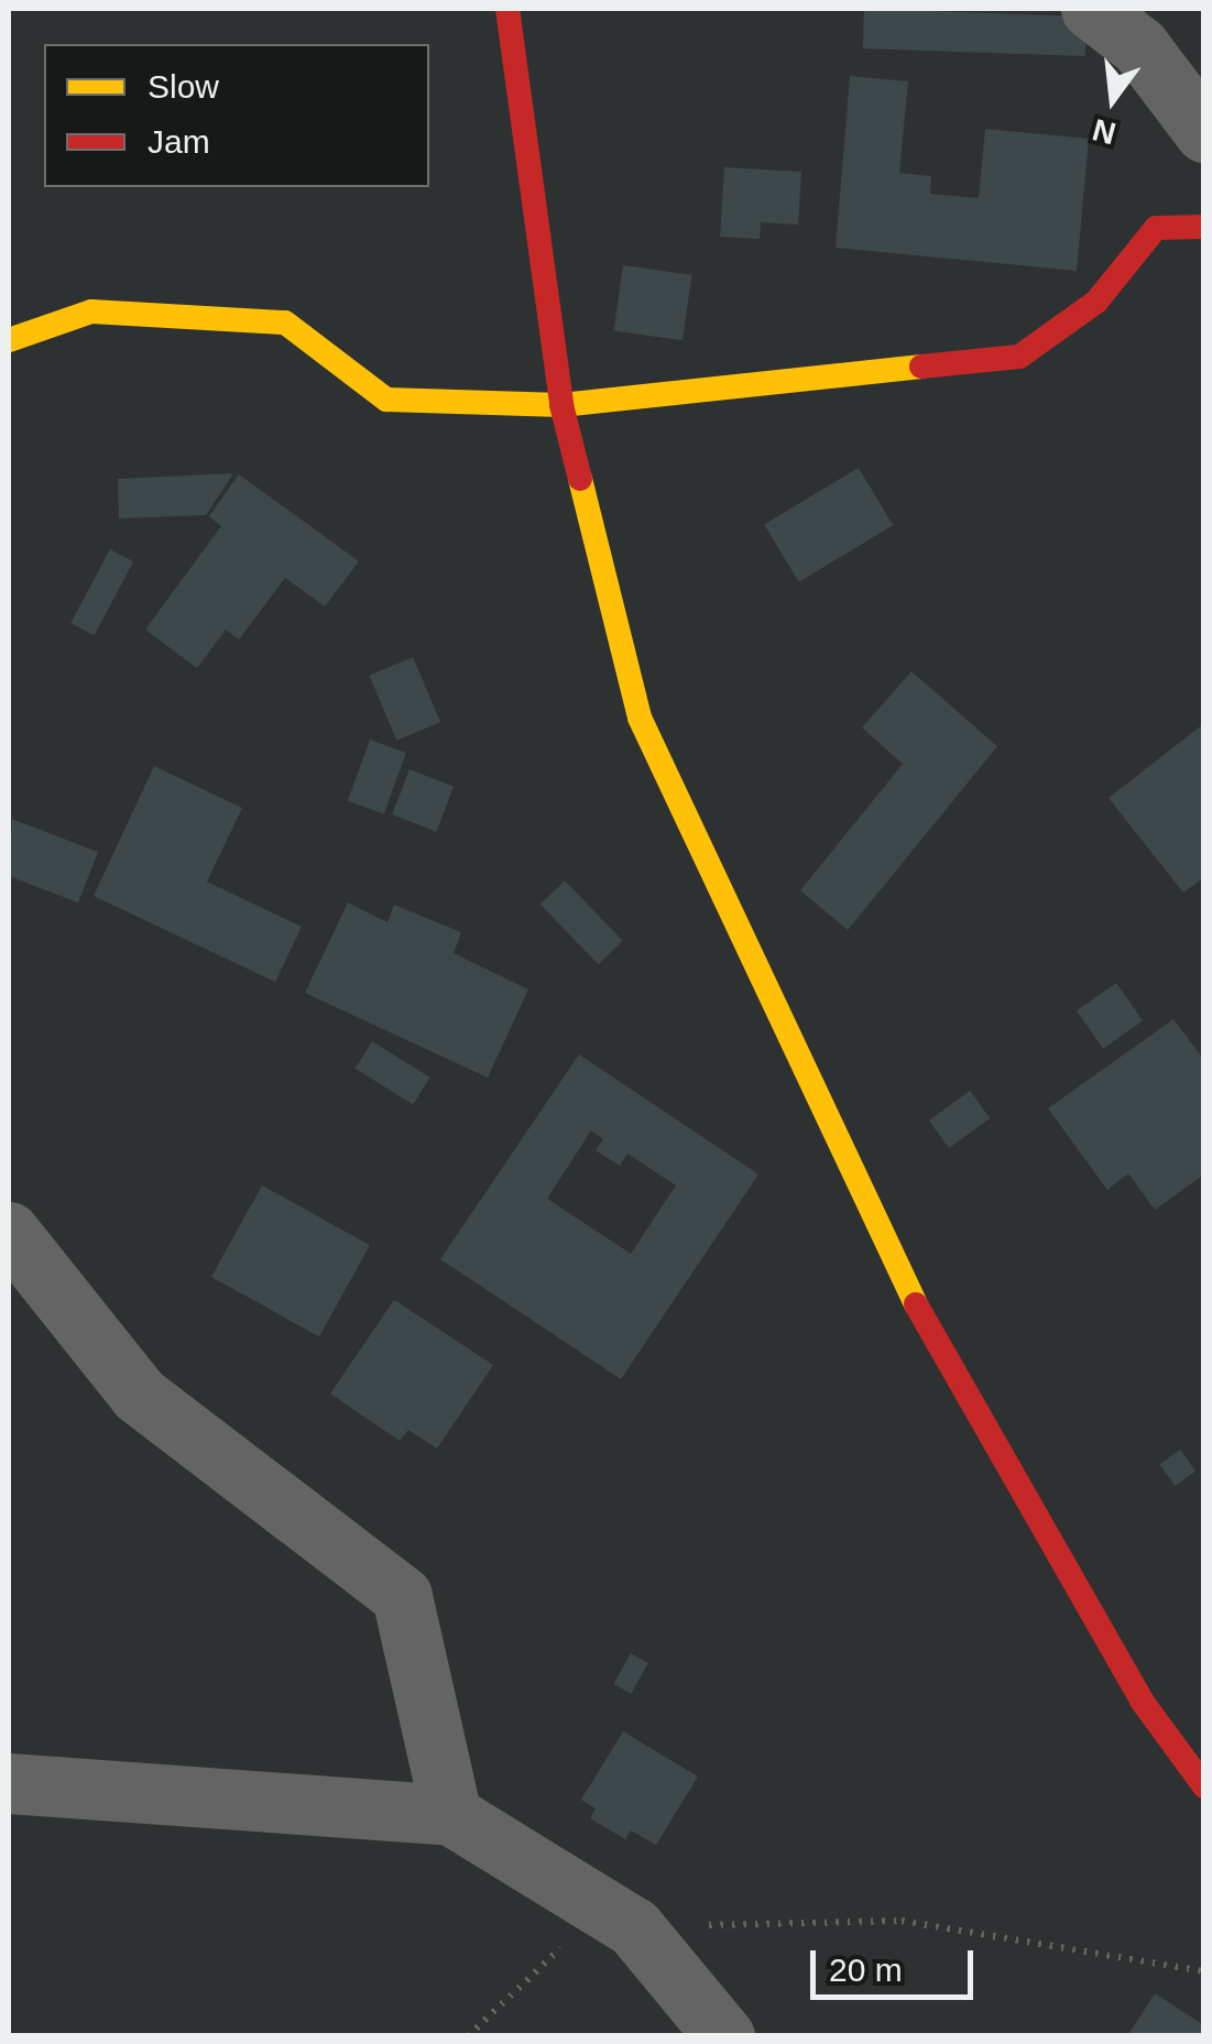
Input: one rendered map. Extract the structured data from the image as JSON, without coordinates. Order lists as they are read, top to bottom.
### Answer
{
  "legend": ["Slow", "Jam"],
  "scale_bar": "20 m",
  "north": "bottom"
}
